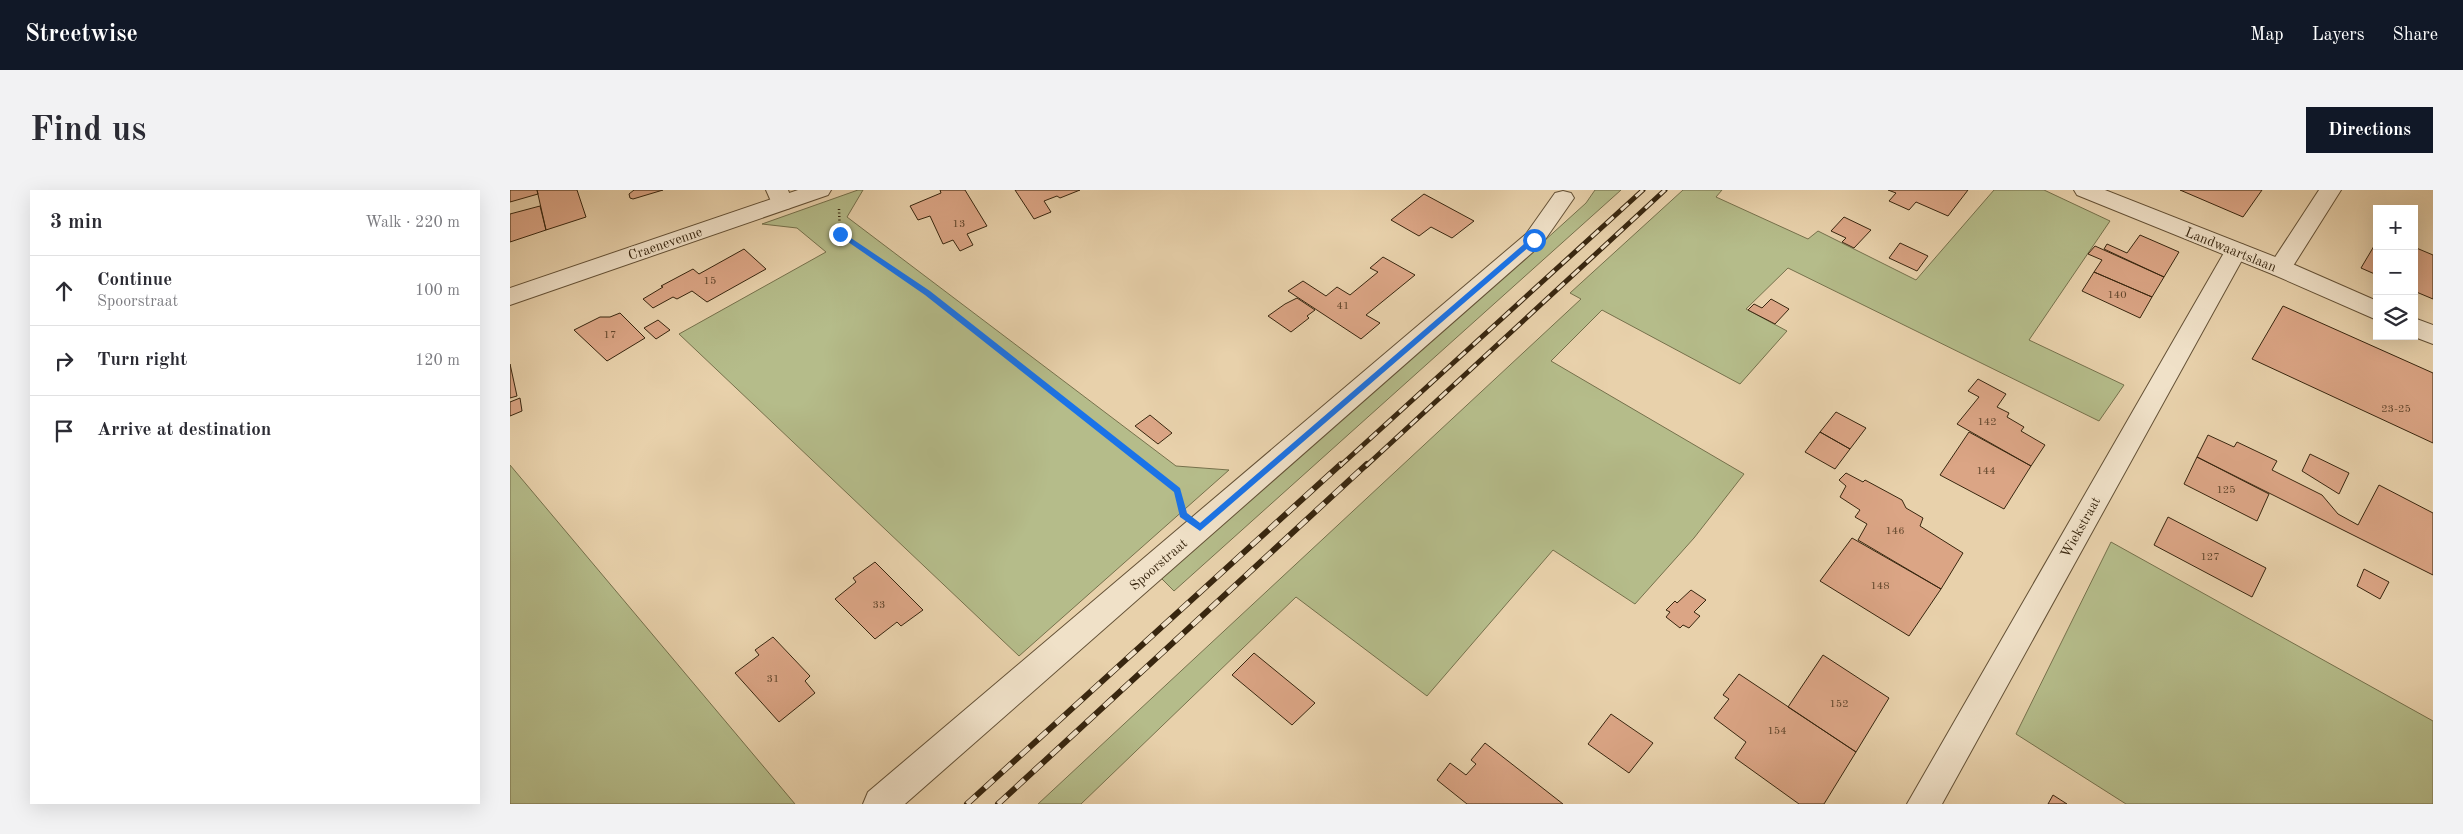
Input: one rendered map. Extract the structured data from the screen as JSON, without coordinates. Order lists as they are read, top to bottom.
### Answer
{
  "streets": {
    "street": [
      "Craenevenne",
      "Landwaartslaan",
      "Wiekstraat",
      "Spoorstraat"
    ]
  },
  "crossings": [
    ["Landwaartslaan", "Wiekstraat"]
  ],
  "house_numbers": [
    "13",
    "15",
    "140",
    "41",
    "17",
    "23-25",
    "142",
    "144",
    "125",
    "146",
    "127",
    "148",
    "33",
    "31",
    "152",
    "154"
  ],
  "page": {
    "header": "Streetwise",
    "nav": ["Map", "Layers", "Share"],
    "buttons": "Directions",
    "title": "Find us",
    "heading": ["3 min", "Walk · 220 m"],
    "map_buttons": ["+", "−"],
    "list": [
      ["Continue", "Spoorstraat", "100 m"],
      ["Turn right", "120 m"],
      "Arrive at destination"
    ]
  }
}
